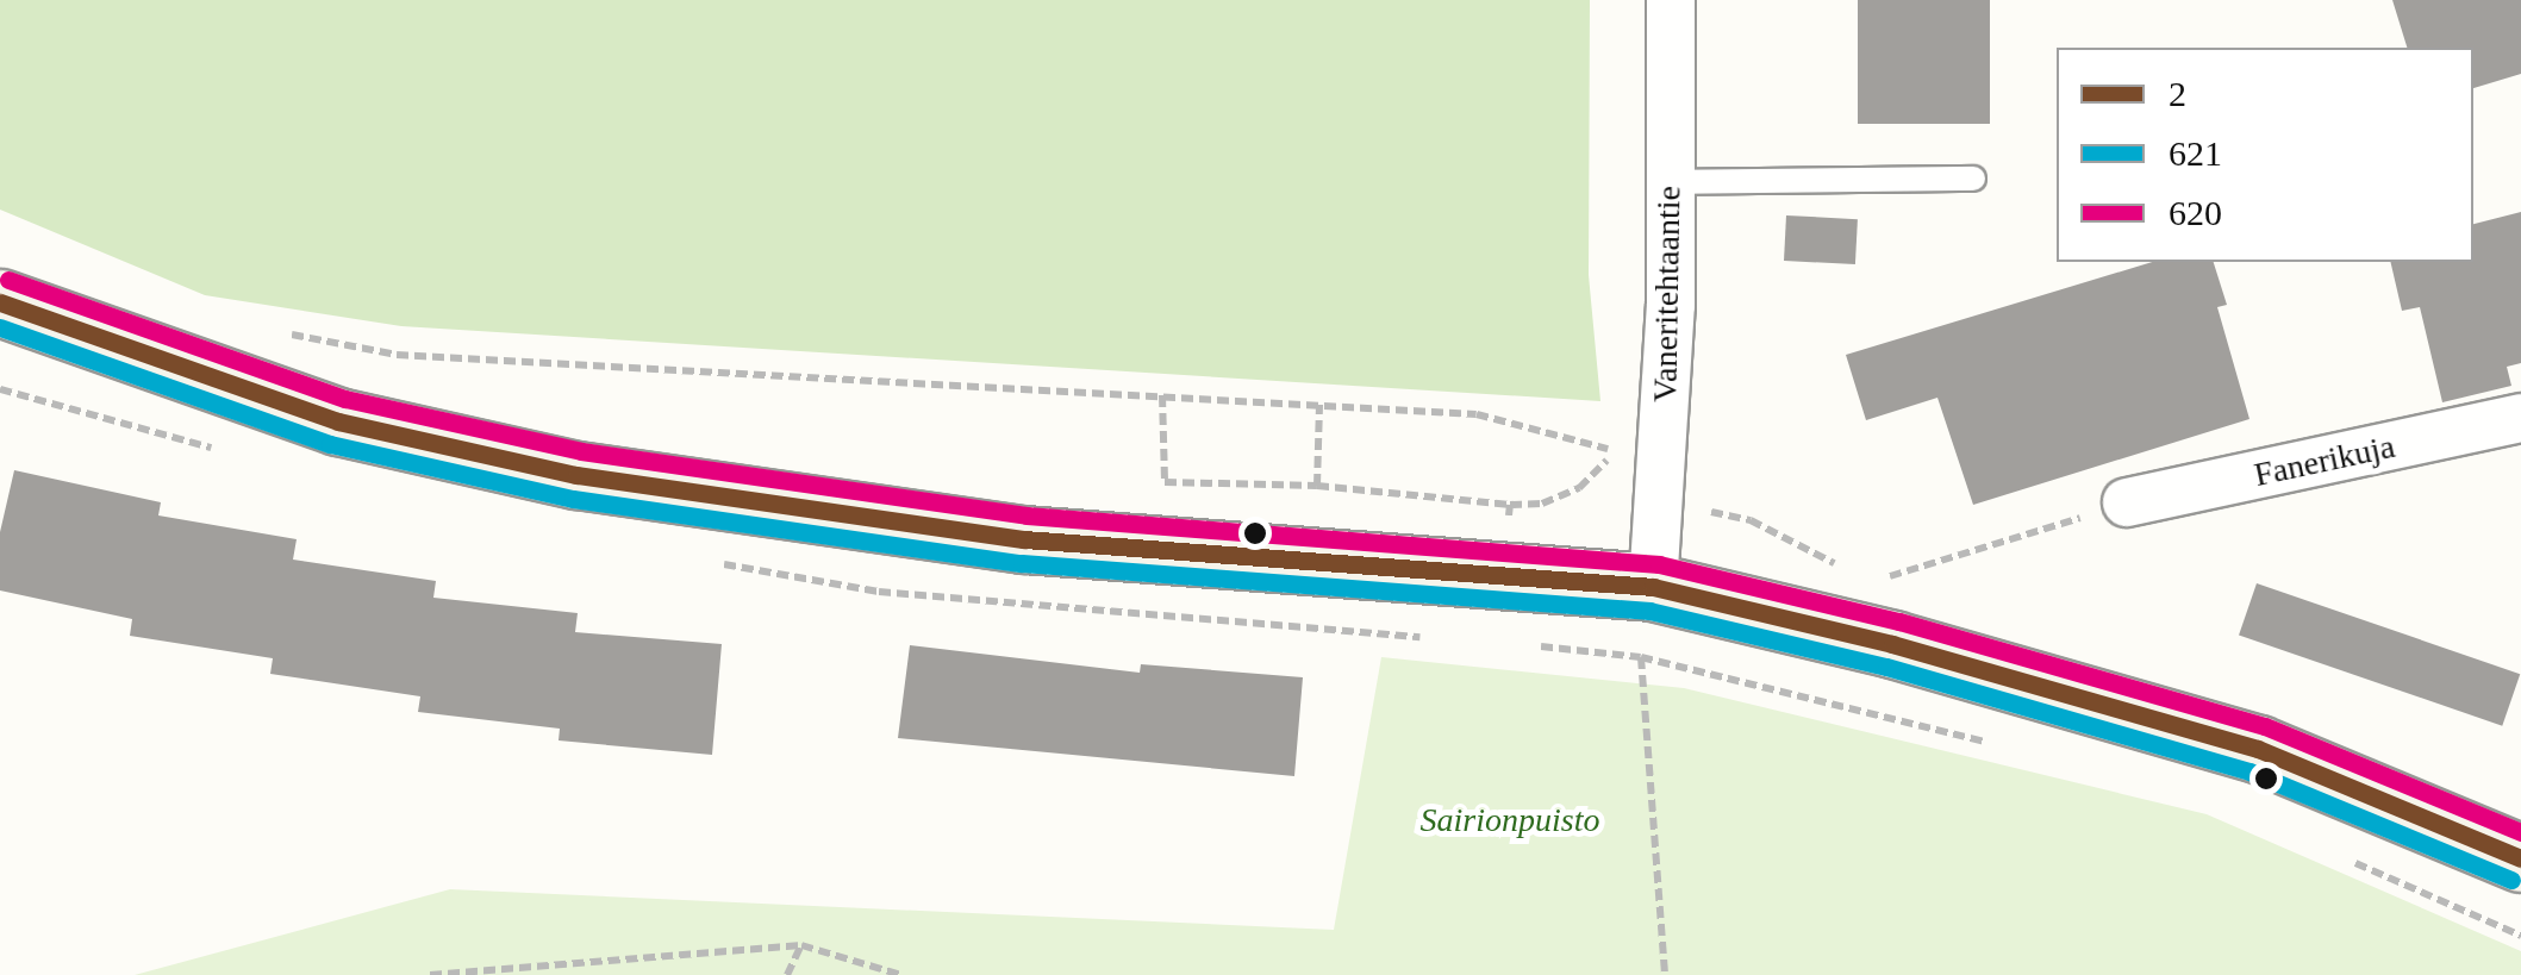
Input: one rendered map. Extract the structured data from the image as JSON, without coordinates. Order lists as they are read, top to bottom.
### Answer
{
  "streets": {
    "street": ["Vaneritehtaantie", "Fanerikuja"]
  },
  "parks": ["Sairionpuisto"],
  "lines": ["transit line 620", "transit line 2", "transit line 621"],
  "legend": ["2", "621", "620"]
}
